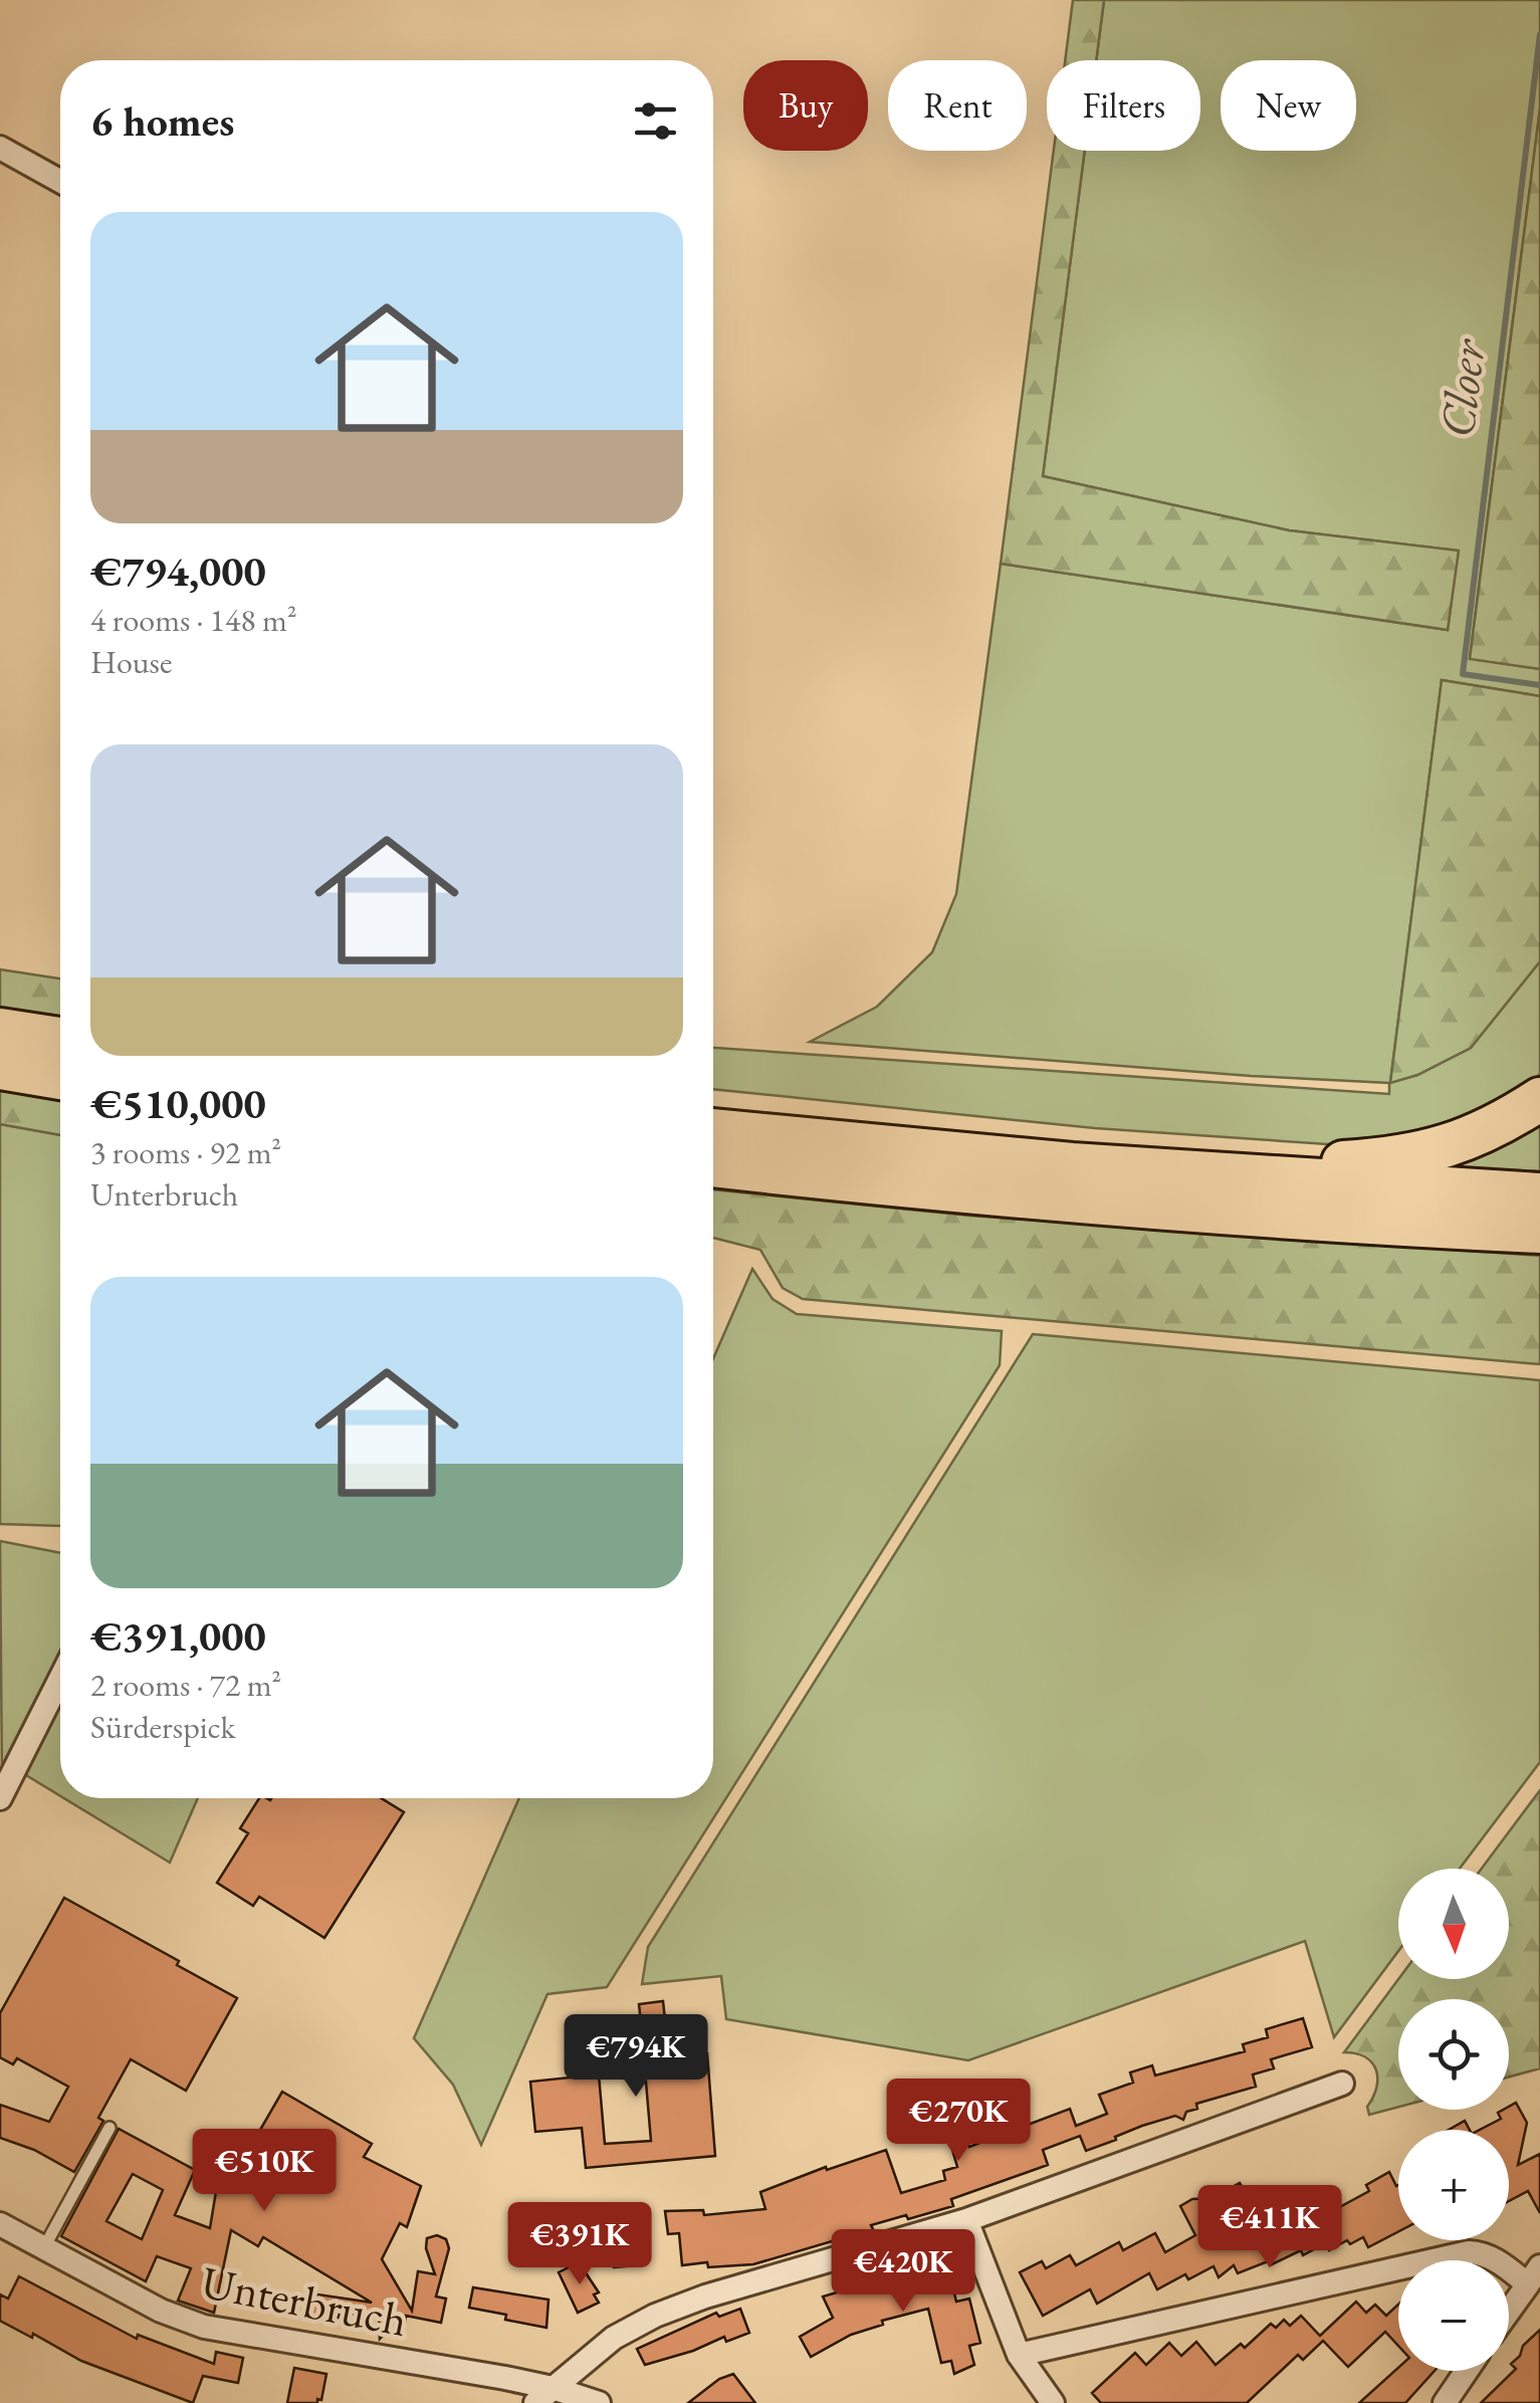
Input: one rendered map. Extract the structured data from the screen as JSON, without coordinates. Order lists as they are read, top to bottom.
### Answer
{
  "streets": {
    "street": ["Unterbruch"]
  },
  "water": ["Cloer"],
  "north": "bottom",
  "page": {
    "chip": [
      "Buy",
      "Rent",
      "Filters",
      "New"
    ],
    "heading": "6 homes",
    "list": [
      {
        "name": "€794,000",
        "note": "4 rooms · 148 m² · House"
      },
      {
        "name": "€510,000",
        "note": "3 rooms · 92 m² · Unterbruch"
      },
      {
        "name": "€391,000",
        "note": "2 rooms · 72 m² · Sürderspick"
      }
    ],
    "map_buttons": ["+", "−"],
    "price": [
      "€794K",
      "€270K",
      "€510K",
      "€411K",
      "€391K",
      "€420K"
    ]
  }
}
